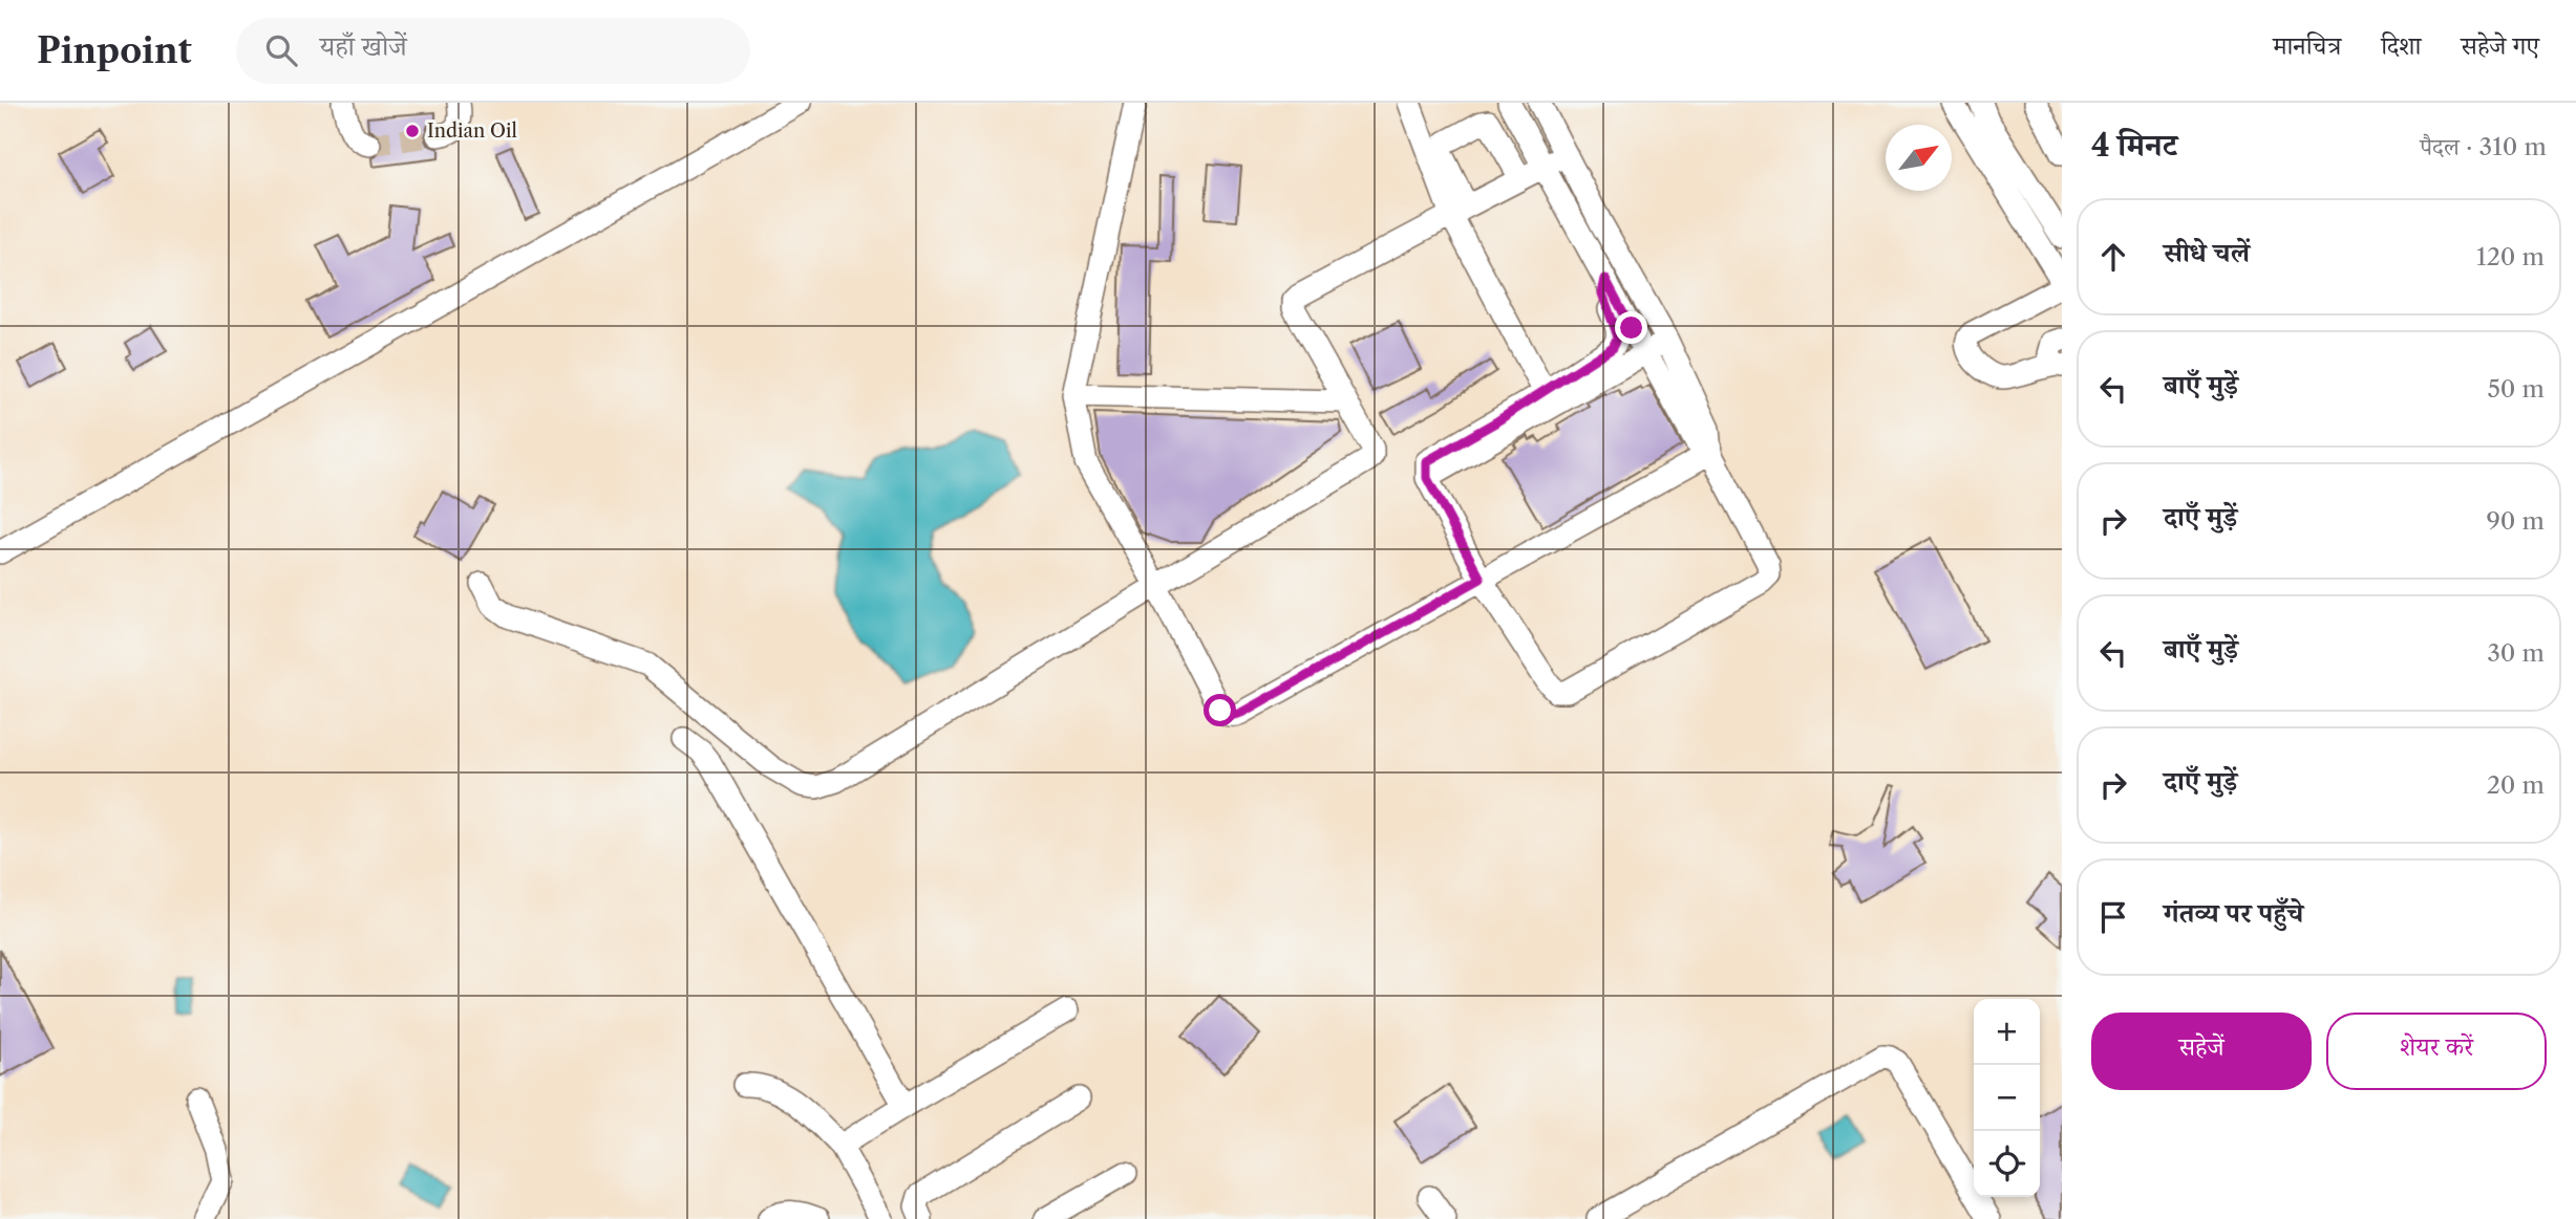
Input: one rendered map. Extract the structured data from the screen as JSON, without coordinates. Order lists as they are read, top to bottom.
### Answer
{
  "places": ["Indian Oil"],
  "north": "top right",
  "page": {
    "header": "Pinpoint",
    "search": "यहाँ खोजें",
    "nav": ["मानचित्र", "दिशा", "सहेजे गए"],
    "heading": ["4 मिनट", "पैदल · 310 m"],
    "list": [
      ["सीधे चलें", "120 m"],
      ["बाएँ मुड़ें", "50 m"],
      ["दाएँ मुड़ें", "90 m"],
      ["बाएँ मुड़ें", "30 m"],
      ["दाएँ मुड़ें", "20 m"],
      "गंतव्य पर पहुँचे"
    ],
    "buttons": ["सहेजें", "शेयर करें"],
    "map_buttons": ["+", "−"]
  }
}
